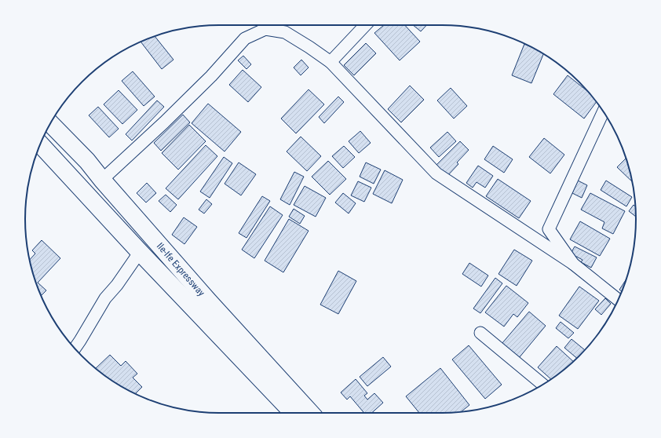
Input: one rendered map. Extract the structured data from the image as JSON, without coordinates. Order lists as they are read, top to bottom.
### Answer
{
  "streets": {
    "main road": ["Ile-Ife Expressway"]
  }
}
